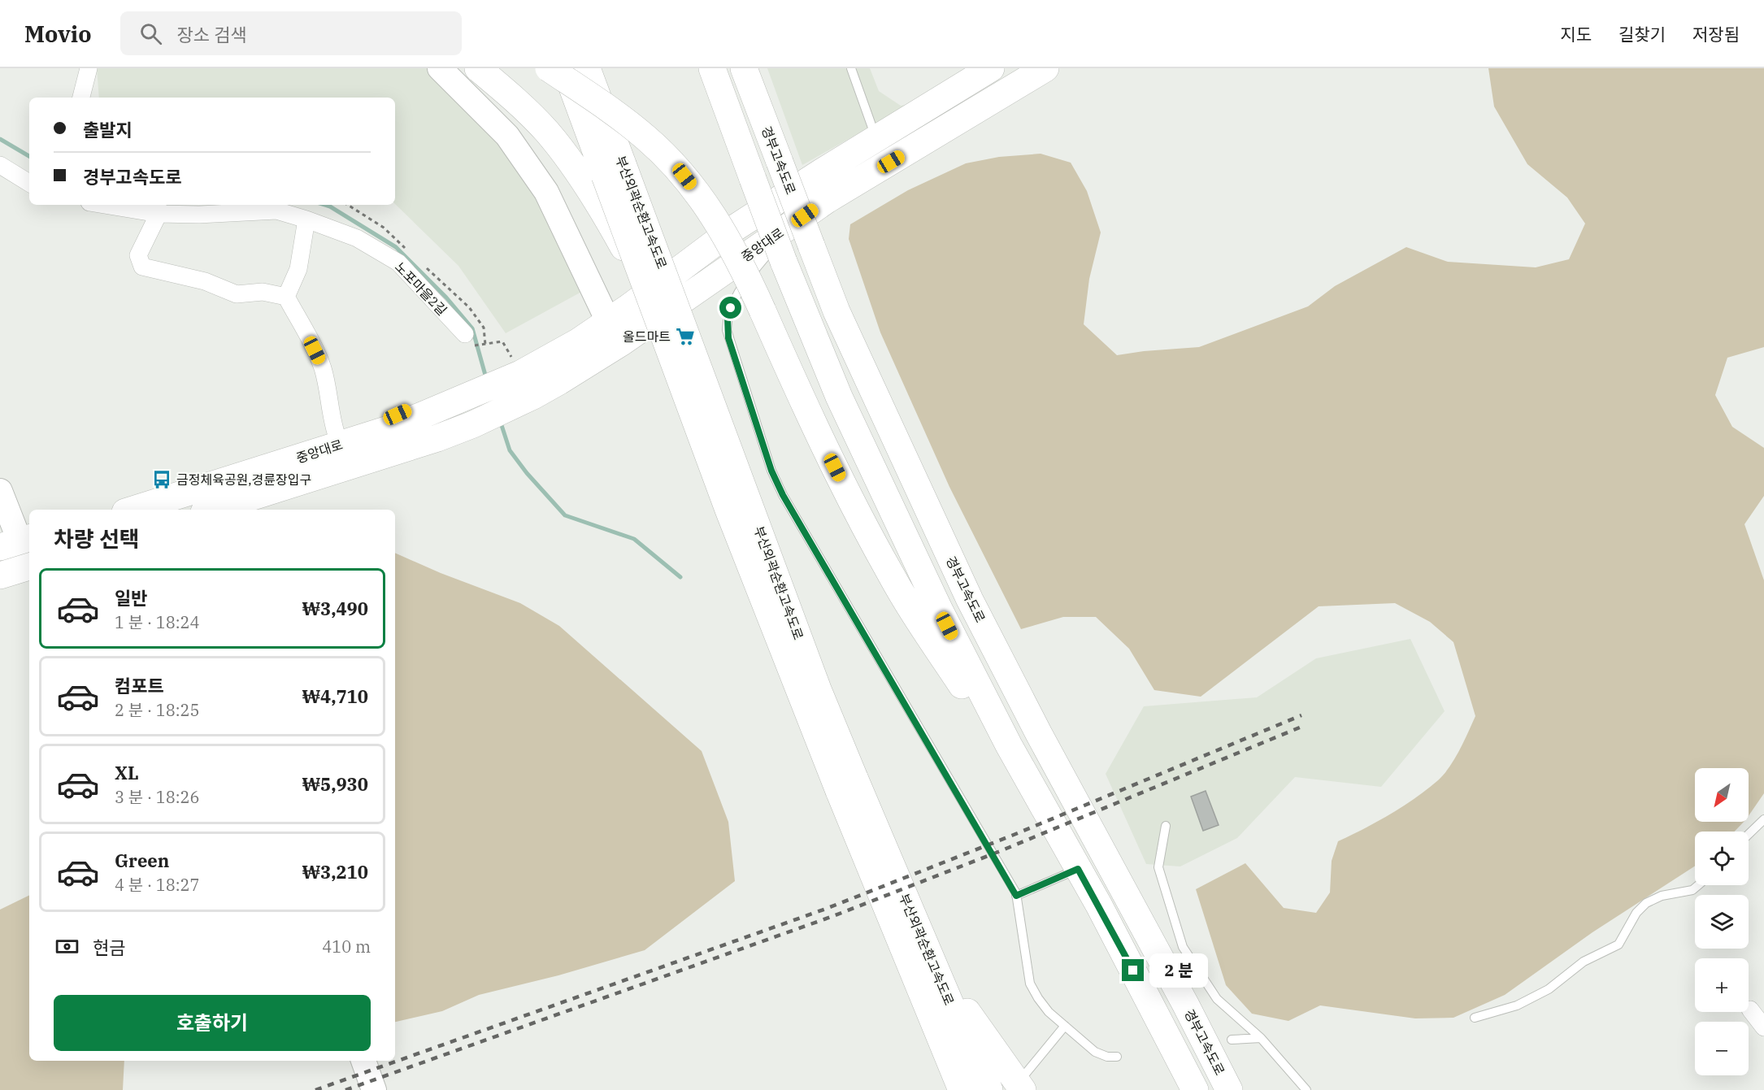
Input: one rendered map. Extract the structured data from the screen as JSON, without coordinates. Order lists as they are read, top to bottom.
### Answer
{
  "streets": {
    "main road": ["경부고속도로", "부산외곽순환고속도로", "중앙대로"],
    "street": ["노포마을2길"]
  },
  "places": {
    "supermarket": ["올드마트"],
    "bus stop": ["금정체육공원,경륜장입구"]
  },
  "north": "bottom left",
  "page": {
    "header": "Movio",
    "search": "장소 검색",
    "nav": ["지도", "길찾기", "저장됨"],
    "banner": ["출발지", "경부고속도로"],
    "heading": "차량 선택",
    "list": [
      {
        "name": "일반",
        "note": "1 분 · 18:24",
        "value": "₩3,490"
      },
      {
        "name": "컴포트",
        "note": "2 분 · 18:25",
        "value": "₩4,710"
      },
      {
        "name": "XL",
        "note": "3 분 · 18:26",
        "value": "₩5,930"
      },
      {
        "name": "Green",
        "note": "4 분 · 18:27",
        "value": "₩3,210"
      }
    ],
    "map_buttons": ["+", "−"],
    "pay": ["현금", "410 m"],
    "bubble": "2 분",
    "buttons": "호출하기"
  }
}
